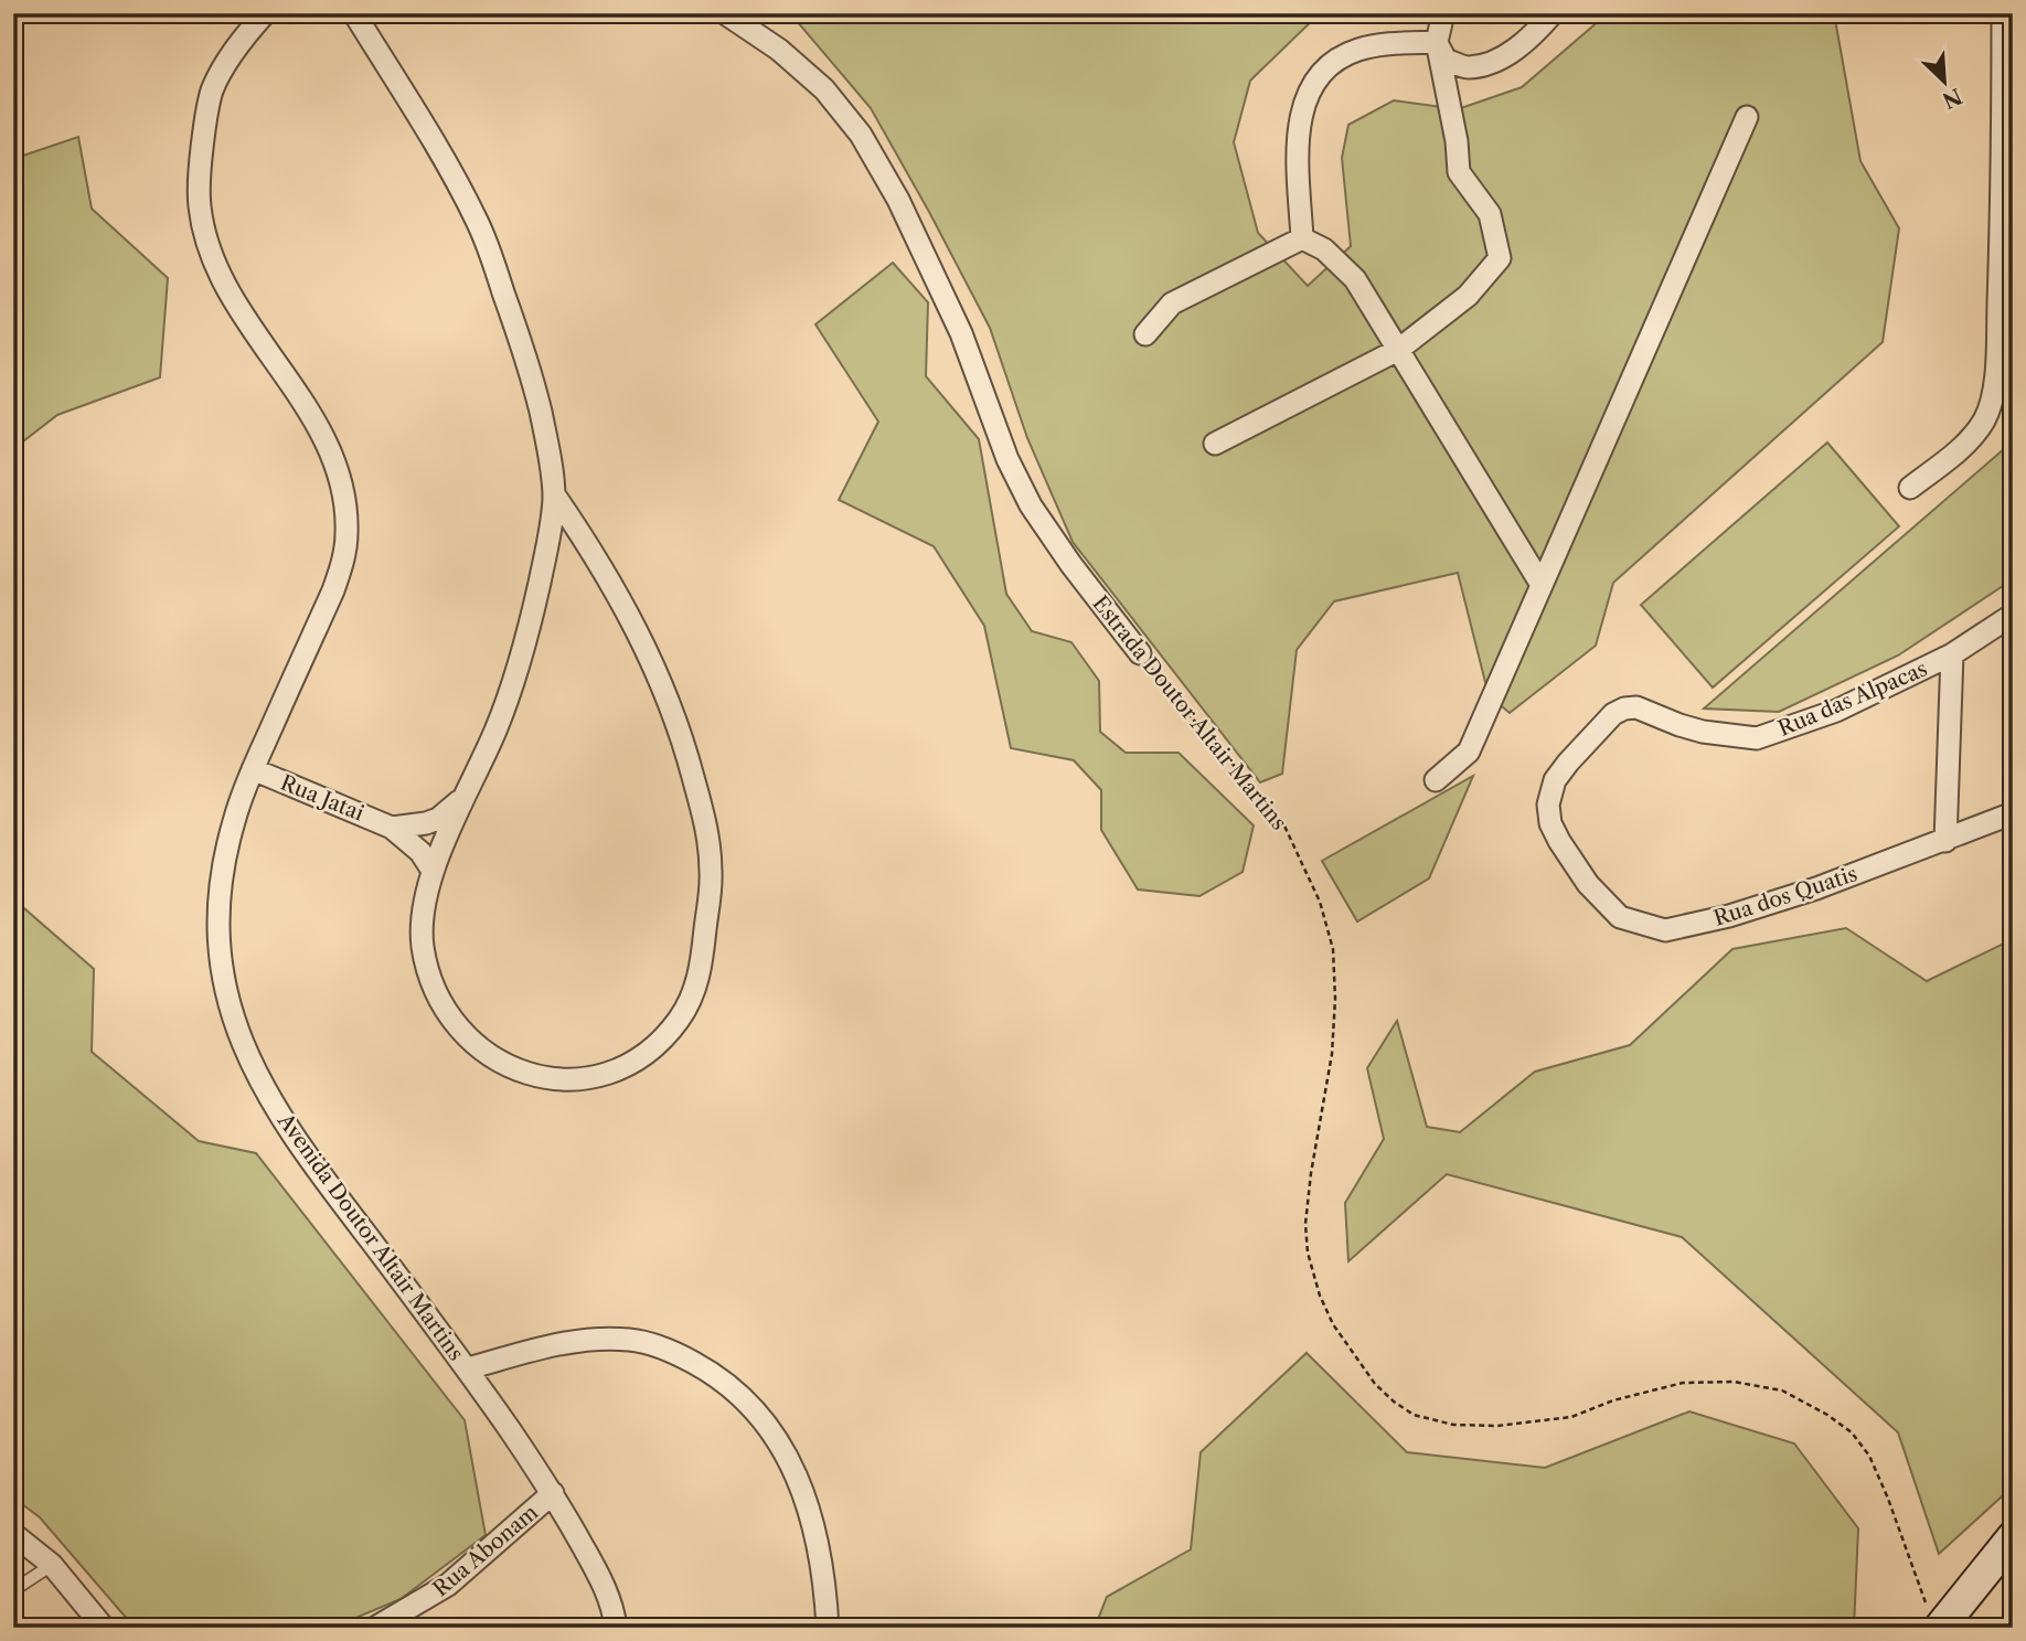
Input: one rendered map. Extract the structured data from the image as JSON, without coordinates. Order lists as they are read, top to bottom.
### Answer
{
  "streets": {
    "street": [
      "Rua das Alpacas",
      "Estrada Doutor Altair Martins",
      "Rua Jatai",
      "Rua dos Quatis",
      "Avenida Doutor Altair Martins",
      "Rua Abonam"
    ]
  },
  "crossings": [
    ["Rua das Alpacas", "Rua dos Quatis"],
    ["Rua Jatai", "Avenida Doutor Altair Martins"],
    ["Avenida Doutor Altair Martins", "Rua Abonam"]
  ],
  "north": "bottom right"
}
